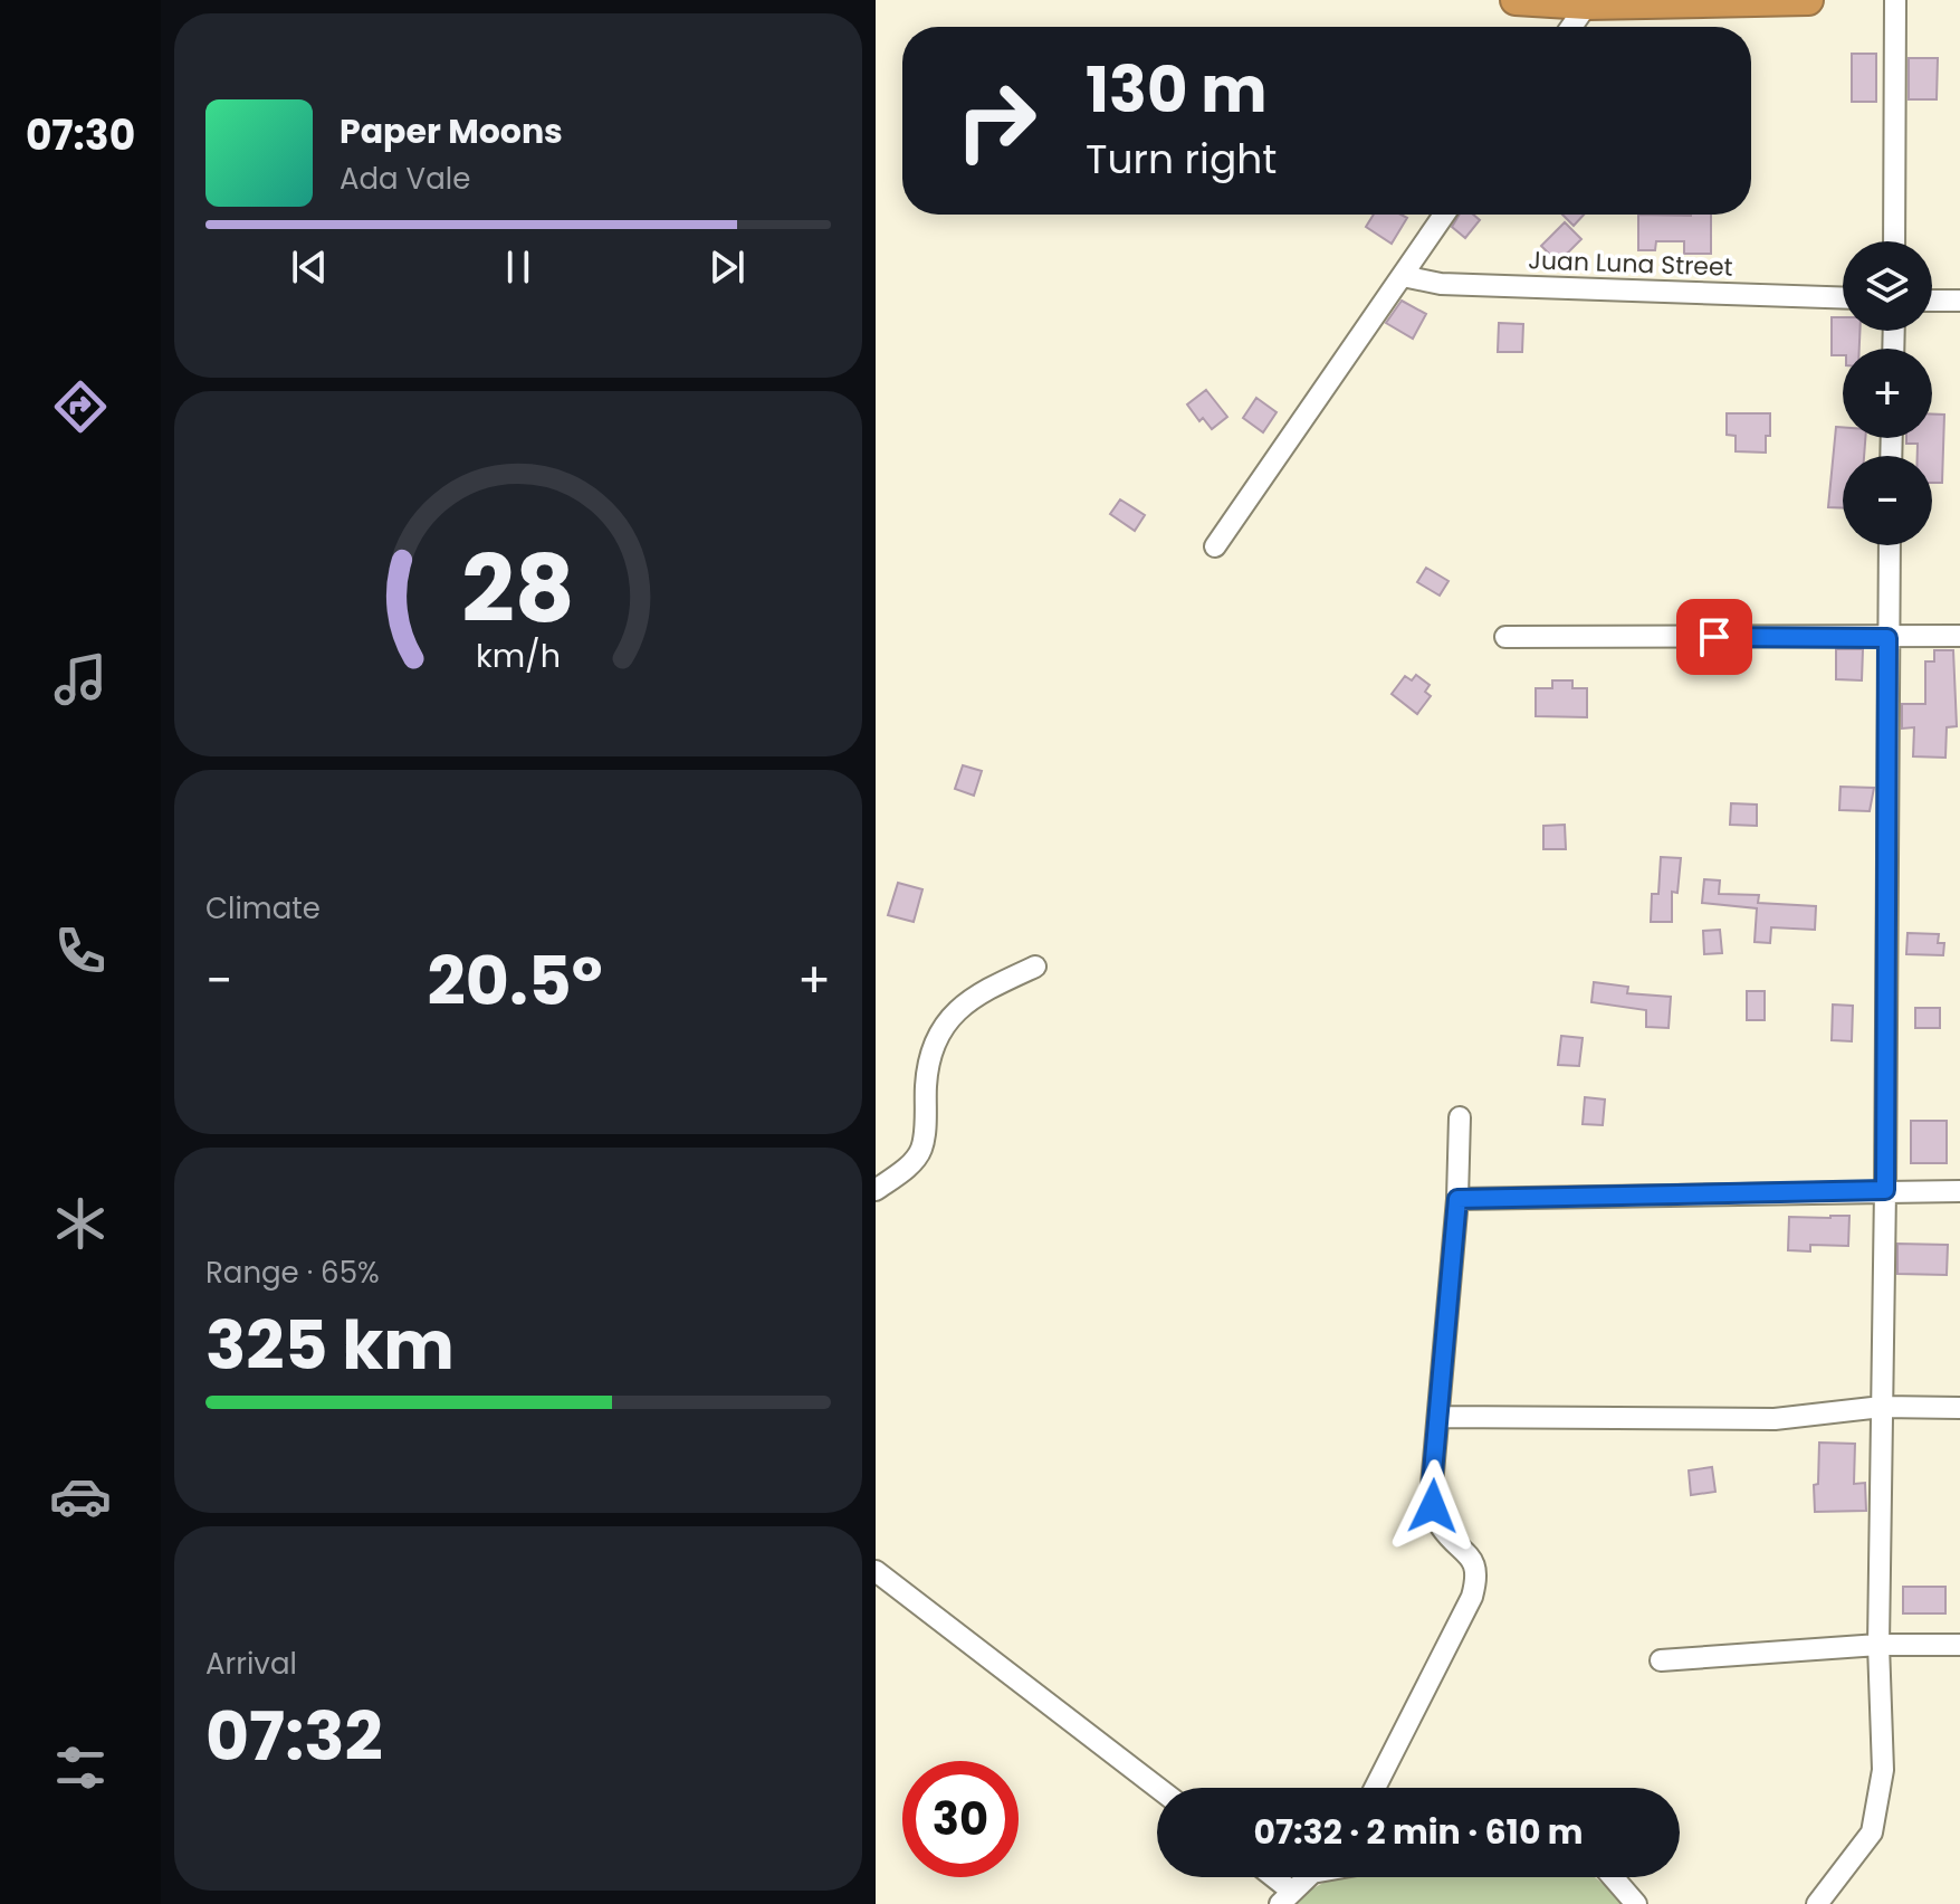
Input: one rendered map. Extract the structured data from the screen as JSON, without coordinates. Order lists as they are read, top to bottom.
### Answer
{
  "streets": {
    "street": ["Juan Luna Street"]
  },
  "page": {
    "tabs": "07:30",
    "turn": ["130 m", "Turn right"],
    "song": ["Paper Moons", "Ada Vale"],
    "map_buttons": ["+", "−"],
    "tile": [
      "Climate",
      ["Range · 65%", "325 km"],
      ["Arrival", "07:32"]
    ],
    "heat": ["−", "20.5°", "+"],
    "limit": "30",
    "trip": "07:32 · 2 min · 610 m",
    "gauge": ["28", "km/h"]
  }
}
